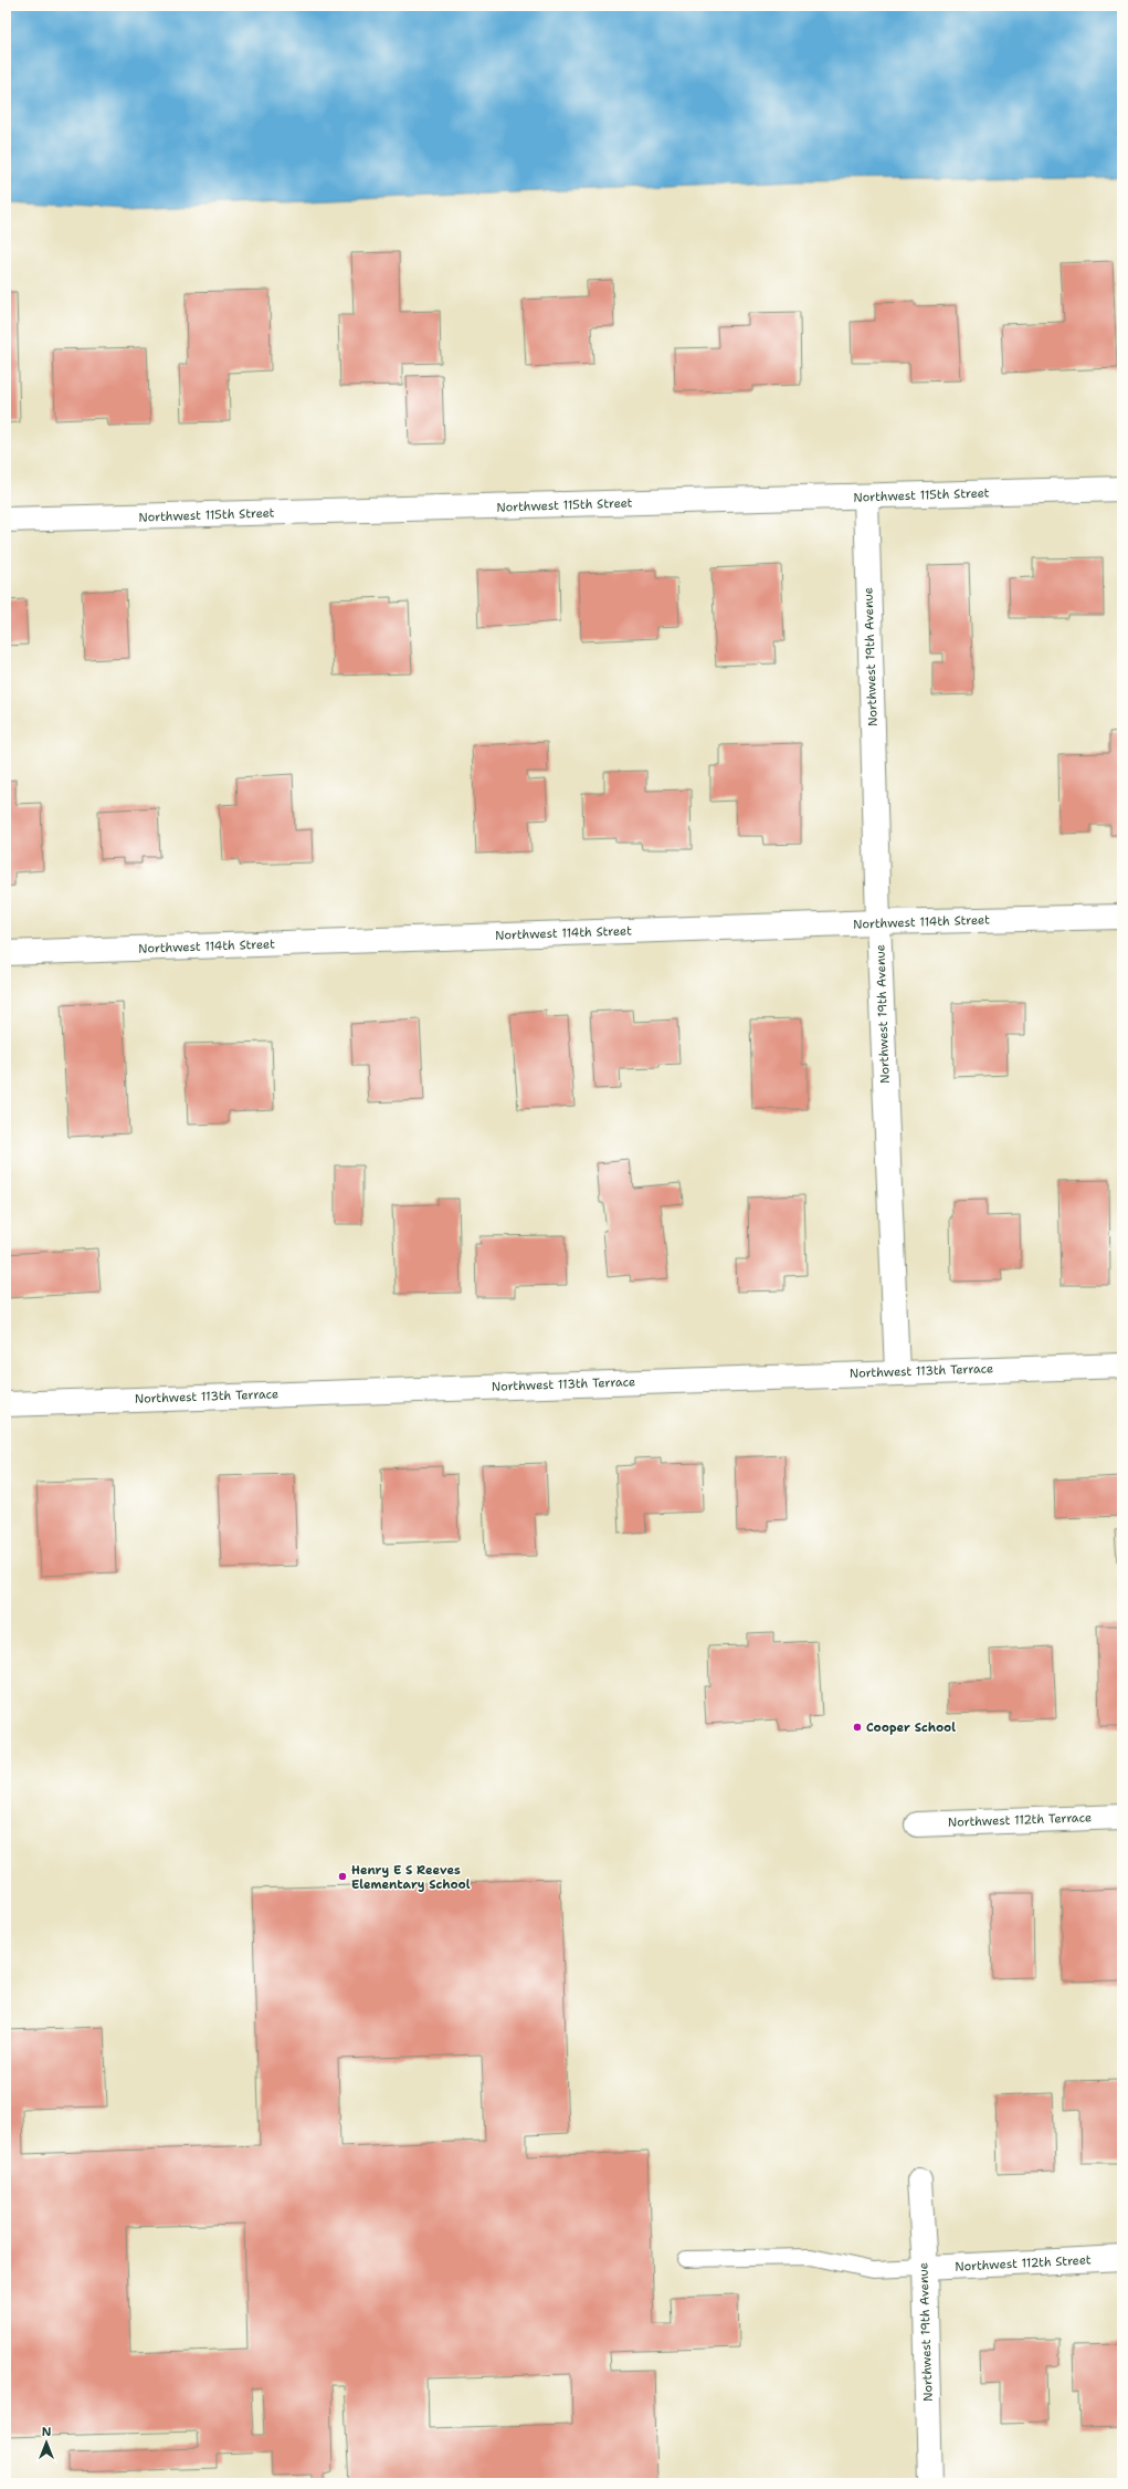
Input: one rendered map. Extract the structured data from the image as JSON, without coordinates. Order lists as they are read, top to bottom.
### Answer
{
  "streets": {
    "street": [
      "Northwest 115th Street",
      "Northwest 19th Avenue",
      "Northwest 114th Street",
      "Northwest 113th Terrace",
      "Northwest 112th Terrace",
      "Northwest 112th Street"
    ]
  },
  "crossings": [
    ["Northwest 115th Street", "Northwest 19th Avenue"],
    ["Northwest 19th Avenue", "Northwest 114th Street"],
    ["Northwest 19th Avenue", "Northwest 113th Terrace"],
    ["Northwest 19th Avenue", "Northwest 112th Street"]
  ],
  "places": ["Cooper School", "Henry E S Reeves Elementary School"],
  "north": "top"
}
